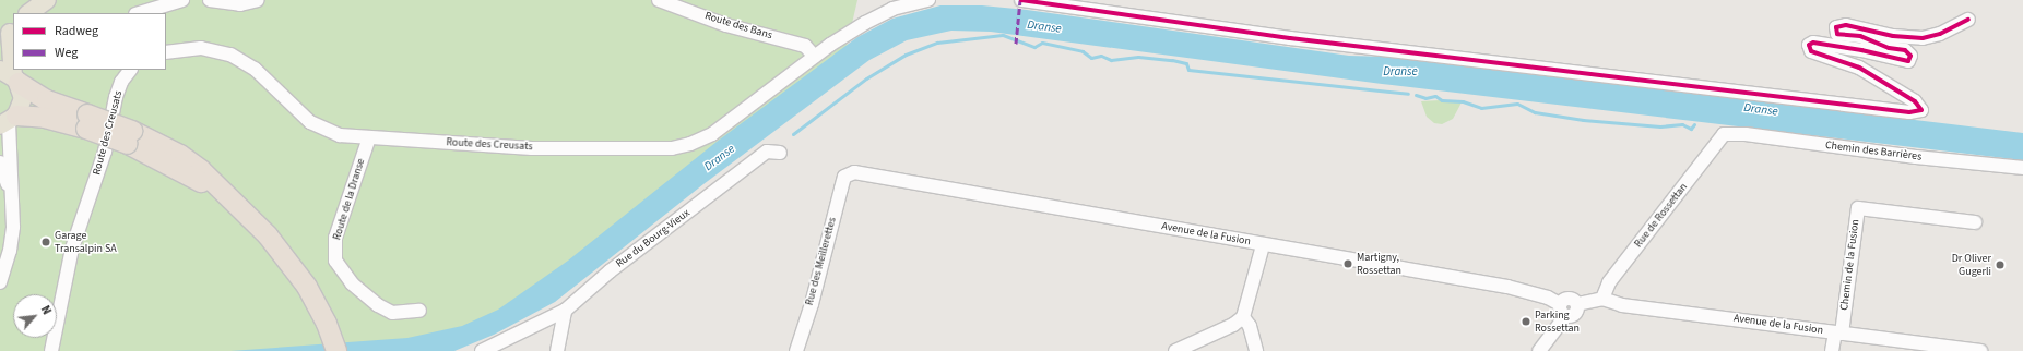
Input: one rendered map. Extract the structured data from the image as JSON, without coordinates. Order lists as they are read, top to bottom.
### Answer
{
  "streets": {
    "street": [
      "Route des Bans",
      "Route des Creusats",
      "Chemin des Barrières",
      "Route de la Dranse",
      "Rue de Rossettan",
      "Avenue de la Fusion",
      "Rue du Bourg-Vieux",
      "Rue des Meillerettes",
      "Chemin de la Fusion"
    ]
  },
  "crossings": [
    ["Route des Bans", "Route des Creusats"],
    ["Route des Creusats", "Route de la Dranse"],
    ["Chemin des Barrières", "Rue de Rossettan"],
    ["Rue de Rossettan", "Avenue de la Fusion"],
    ["Avenue de la Fusion", "Rue des Meillerettes"],
    ["Avenue de la Fusion", "Chemin de la Fusion"]
  ],
  "water": ["Dranse"],
  "places": [
    "Garage Transalpin SA",
    "Martigny, Rossettan",
    "Dr Oliver Gugerli",
    "Parking Rossettan"
  ],
  "legend": ["Radweg", "Weg"],
  "north": "top right"
}
